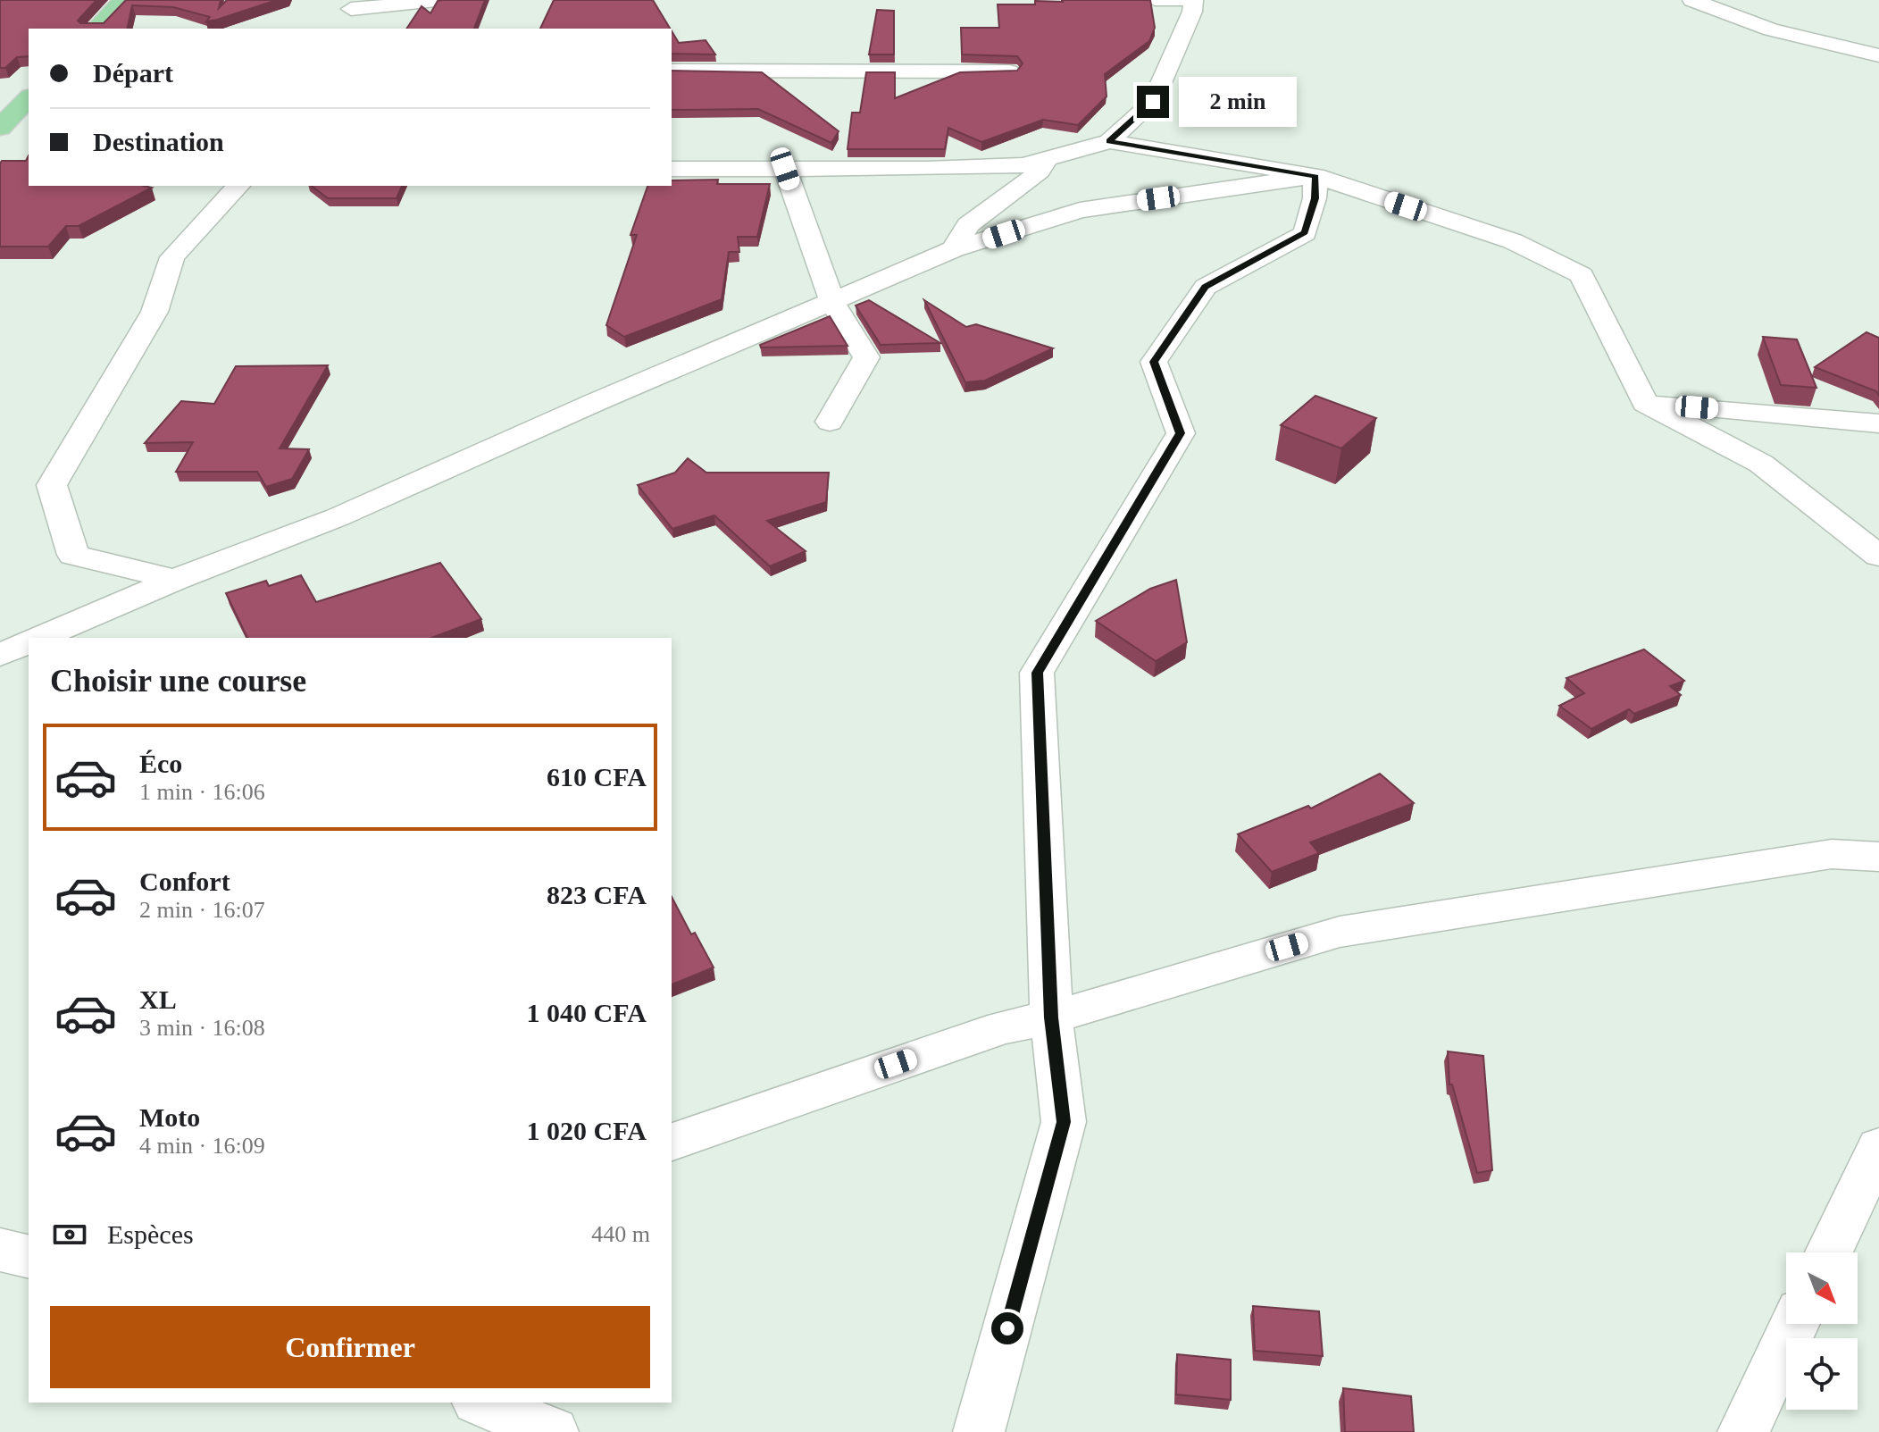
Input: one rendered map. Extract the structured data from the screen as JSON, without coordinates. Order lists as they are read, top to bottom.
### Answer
{
  "north": "bottom right",
  "page": {
    "banner": ["Départ", "Destination"],
    "bubble": "2 min",
    "heading": "Choisir une course",
    "list": [
      {
        "name": "Éco",
        "note": "1 min · 16:06",
        "value": "610 CFA"
      },
      {
        "name": "Confort",
        "note": "2 min · 16:07",
        "value": "823 CFA"
      },
      {
        "name": "XL",
        "note": "3 min · 16:08",
        "value": "1 040 CFA"
      },
      {
        "name": "Moto",
        "note": "4 min · 16:09",
        "value": "1 020 CFA"
      }
    ],
    "pay": ["Espèces", "440 m"],
    "buttons": "Confirmer"
  }
}
